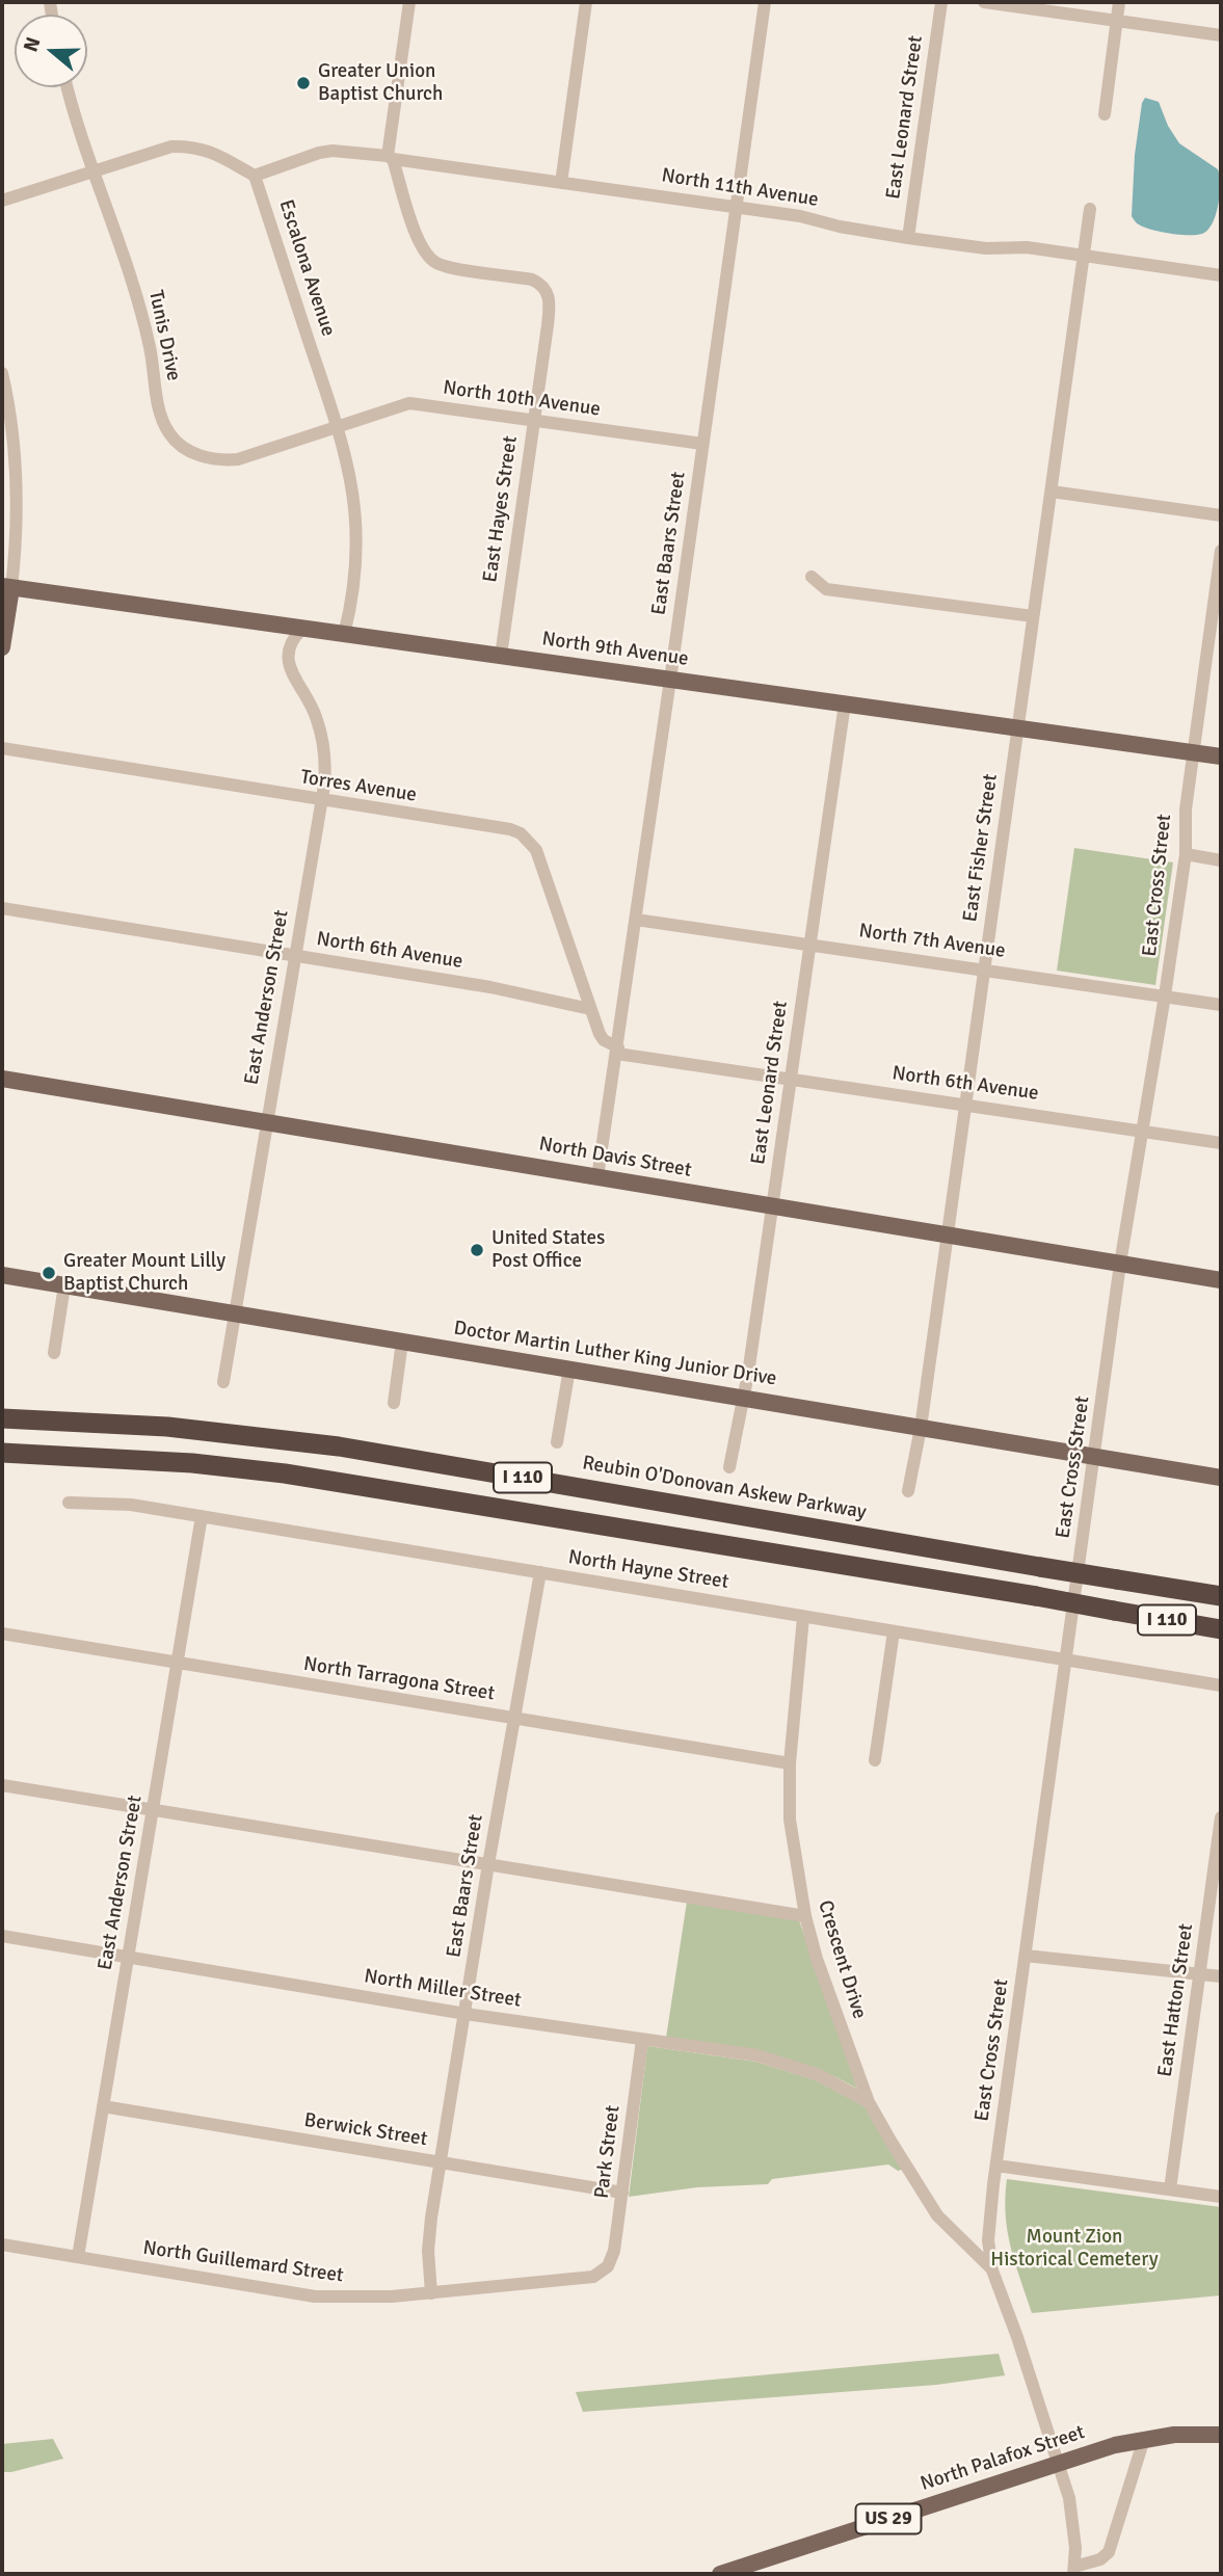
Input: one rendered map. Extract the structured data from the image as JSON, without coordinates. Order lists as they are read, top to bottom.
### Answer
{
  "streets": {
    "highway": ["I 110", "Reubin O'Donovan Askew Parkway"],
    "main road": [
      "North 9th Avenue",
      "North Davis Street",
      "Doctor Martin Luther King Junior Drive",
      "North Palafox Street",
      "US 29"
    ],
    "street": [
      "East Leonard Street",
      "North 11th Avenue",
      "Escalona Avenue",
      "Tunis Drive",
      "North 10th Avenue",
      "East Hayes Street",
      "East Baars Street",
      "Torres Avenue",
      "East Fisher Street",
      "East Cross Street",
      "North 7th Avenue",
      "North 6th Avenue",
      "East Anderson Street",
      "North Hayne Street",
      "North Tarragona Street",
      "Crescent Drive",
      "North Miller Street",
      "East Hatton Street",
      "Berwick Street",
      "Park Street",
      "North Guillemard Street"
    ]
  },
  "crossings": [
    ["East Leonard Street", "North 11th Avenue"],
    ["East Leonard Street", "North 9th Avenue"],
    ["East Leonard Street", "North 7th Avenue"],
    ["East Leonard Street", "North 6th Avenue"],
    ["East Leonard Street", "North Davis Street"],
    ["East Leonard Street", "Doctor Martin Luther King Junior Drive"],
    ["North 11th Avenue", "Escalona Avenue"],
    ["North 11th Avenue", "East Hayes Street"],
    ["North 11th Avenue", "East Baars Street"],
    ["North 11th Avenue", "East Fisher Street"],
    ["Escalona Avenue", "Tunis Drive"],
    ["Escalona Avenue", "North 10th Avenue"],
    ["Escalona Avenue", "North 9th Avenue"],
    ["Tunis Drive", "North 10th Avenue"],
    ["North 10th Avenue", "East Hayes Street"],
    ["North 10th Avenue", "East Baars Street"],
    ["East Hayes Street", "North 9th Avenue"],
    ["East Baars Street", "North 9th Avenue"],
    ["East Baars Street", "North 7th Avenue"],
    ["East Baars Street", "North 6th Avenue"],
    ["East Baars Street", "North Davis Street"],
    ["East Baars Street", "North Hayne Street"],
    ["East Baars Street", "North Tarragona Street"],
    ["East Baars Street", "North Miller Street"],
    ["East Baars Street", "Berwick Street"],
    ["East Baars Street", "North Guillemard Street"],
    ["North 9th Avenue", "East Fisher Street"],
    ["North 9th Avenue", "East Cross Street"],
    ["North 9th Avenue", "East Anderson Street"],
    ["Torres Avenue", "North 6th Avenue"],
    ["Torres Avenue", "East Anderson Street"],
    ["East Fisher Street", "North 7th Avenue"],
    ["East Fisher Street", "North 6th Avenue"],
    ["East Fisher Street", "North Davis Street"],
    ["East Fisher Street", "Doctor Martin Luther King Junior Drive"],
    ["East Cross Street", "North 7th Avenue"],
    ["East Cross Street", "North 6th Avenue"],
    ["East Cross Street", "North Davis Street"],
    ["East Cross Street", "Doctor Martin Luther King Junior Drive"],
    ["East Cross Street", "North Hayne Street"],
    ["East Cross Street", "Crescent Drive"],
    ["East Cross Street", "North Palafox Street"],
    ["North 6th Avenue", "East Anderson Street"],
    ["East Anderson Street", "North Davis Street"],
    ["East Anderson Street", "Doctor Martin Luther King Junior Drive"],
    ["East Anderson Street", "North Hayne Street"],
    ["East Anderson Street", "North Tarragona Street"],
    ["East Anderson Street", "North Miller Street"],
    ["East Anderson Street", "Berwick Street"],
    ["East Anderson Street", "North Guillemard Street"],
    ["North Hayne Street", "Crescent Drive"],
    ["North Tarragona Street", "Crescent Drive"],
    ["Crescent Drive", "North Miller Street"],
    ["North Miller Street", "Park Street"],
    ["Berwick Street", "Park Street"],
    ["Park Street", "North Guillemard Street"]
  ],
  "parks": ["Mount Zion Historical Cemetery"],
  "places": ["Greater Union Baptist Church", "United States Post Office", "Greater Mount Lilly Baptist Church"],
  "north": "left"
}
